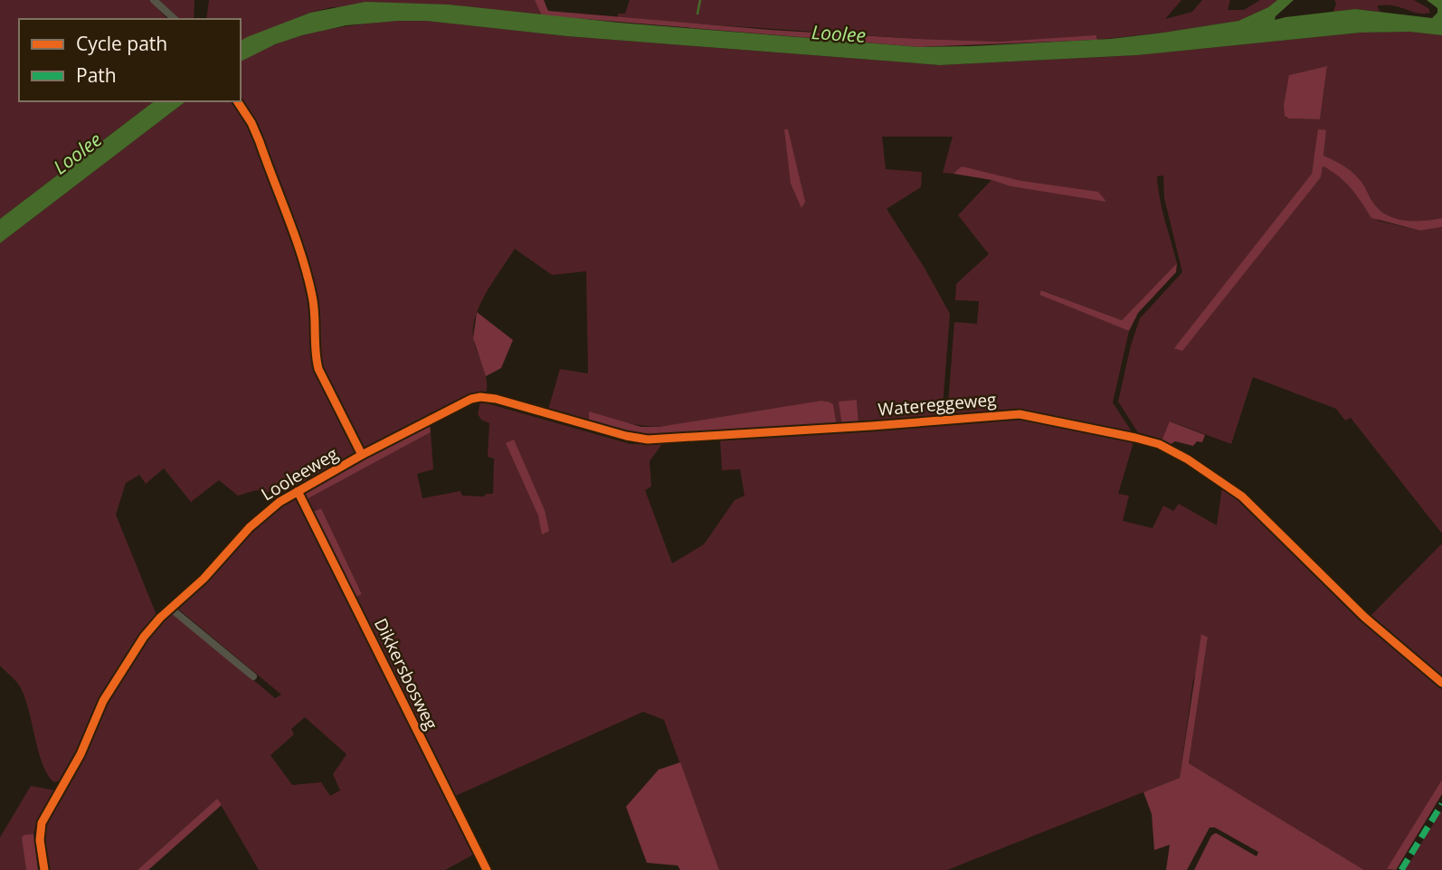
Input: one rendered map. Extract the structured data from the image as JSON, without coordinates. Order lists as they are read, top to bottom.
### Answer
{
  "streets": {
    "street": ["Watereggeweg", "Looleeweg", "Dikkersbosweg"]
  },
  "crossings": [
    ["Watereggeweg", "Looleeweg"],
    ["Looleeweg", "Dikkersbosweg"]
  ],
  "water": ["Loolee"],
  "legend": ["Cycle path", "Path"]
}
